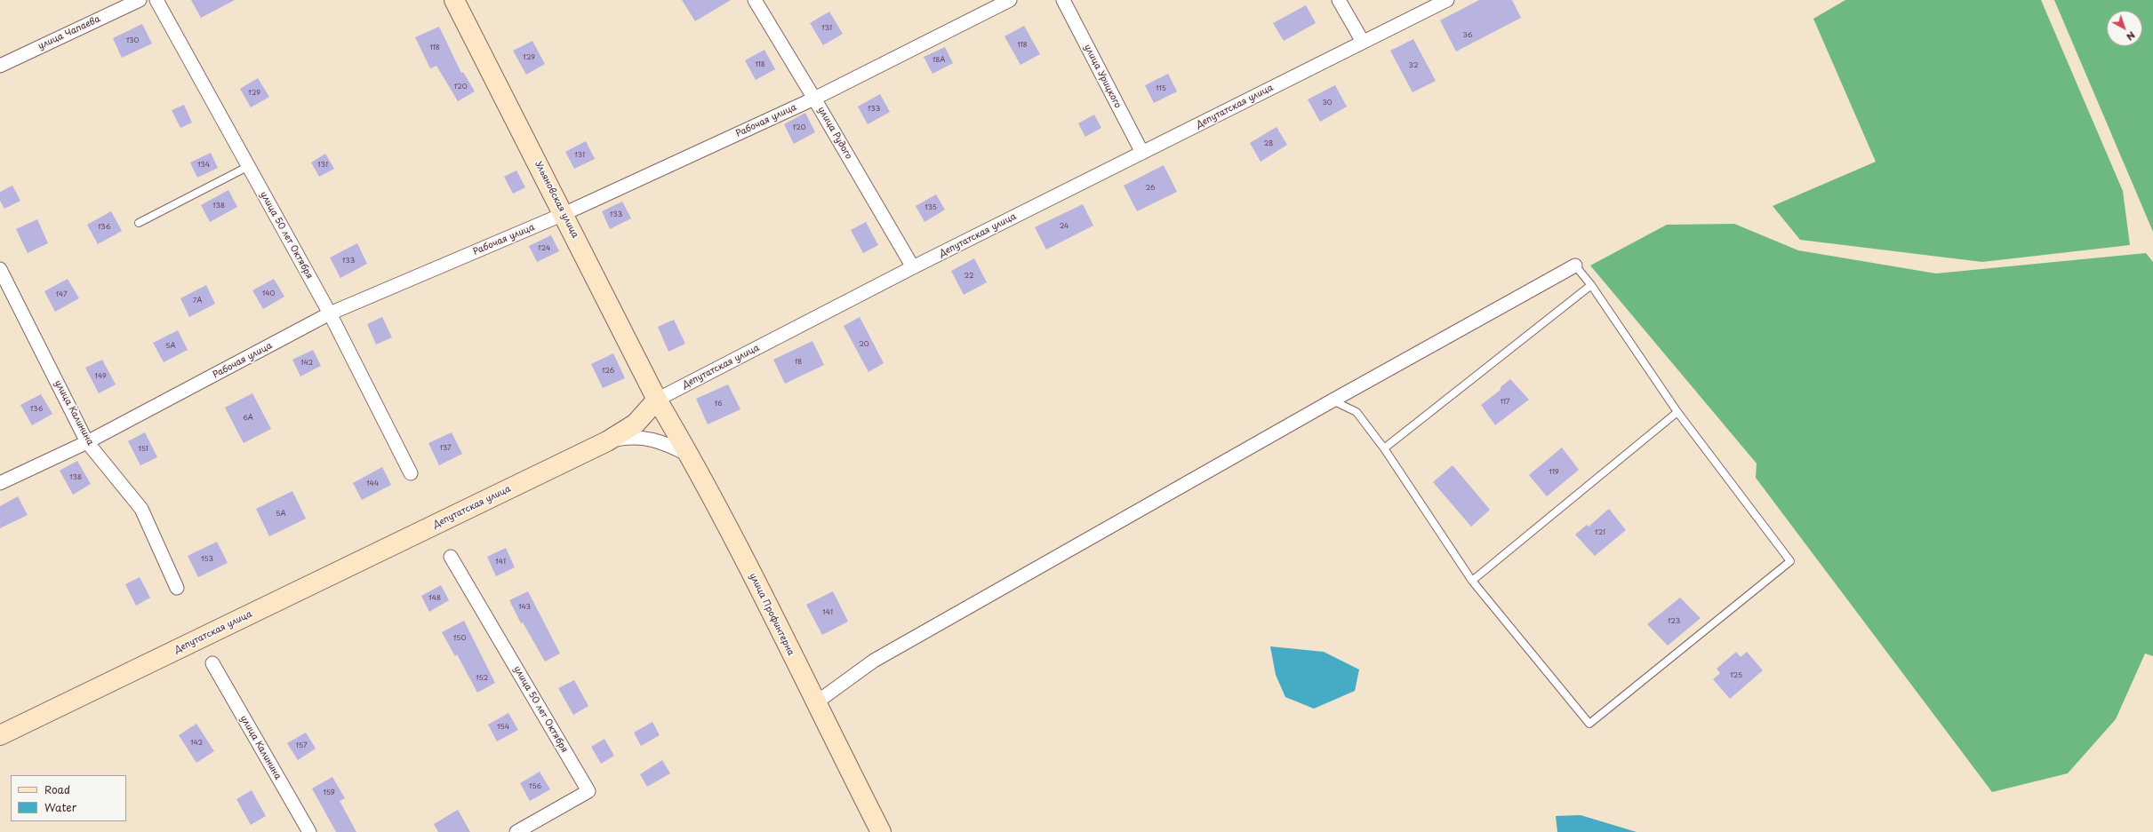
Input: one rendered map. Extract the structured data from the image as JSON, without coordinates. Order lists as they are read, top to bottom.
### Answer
{
  "streets": {
    "main road": ["Депутатская улица", "Ульяновская улица", "улица Профинтерна"],
    "street": [
      "улица Чапаева",
      "улица Урицкого",
      "Рабочая улица",
      "улица Рудого",
      "улица 50 лет Октября",
      "улица Калинина"
    ]
  },
  "crossings": [
    ["улица Урицкого", "Депутатская улица"],
    ["Депутатская улица", "улица Рудого"],
    ["Депутатская улица", "Ульяновская улица"],
    ["Депутатская улица", "улица Профинтерна"],
    ["Рабочая улица", "улица Рудого"],
    ["Рабочая улица", "Ульяновская улица"],
    ["Рабочая улица", "улица 50 лет Октября"],
    ["Рабочая улица", "улица Калинина"],
    ["Ульяновская улица", "улица Профинтерна"]
  ],
  "house_numbers": [
    "131",
    "36",
    "130",
    "118",
    "118",
    "129",
    "18А",
    "118",
    "32",
    "120",
    "115",
    "129",
    "30",
    "133",
    "120",
    "28",
    "131",
    "134",
    "131",
    "26",
    "138",
    "135",
    "133",
    "24",
    "136",
    "124",
    "133",
    "22",
    "140",
    "147",
    "7А",
    "20",
    "5А",
    "18",
    "142",
    "126",
    "149",
    "117",
    "16",
    "136",
    "6А",
    "137",
    "151",
    "119",
    "138",
    "144",
    "5А",
    "121",
    "153",
    "141",
    "148",
    "143",
    "141",
    "123",
    "150",
    "125",
    "152",
    "154",
    "142",
    "157",
    "156",
    "159"
  ],
  "legend": ["Road", "Water"],
  "north": "bottom right"
}
